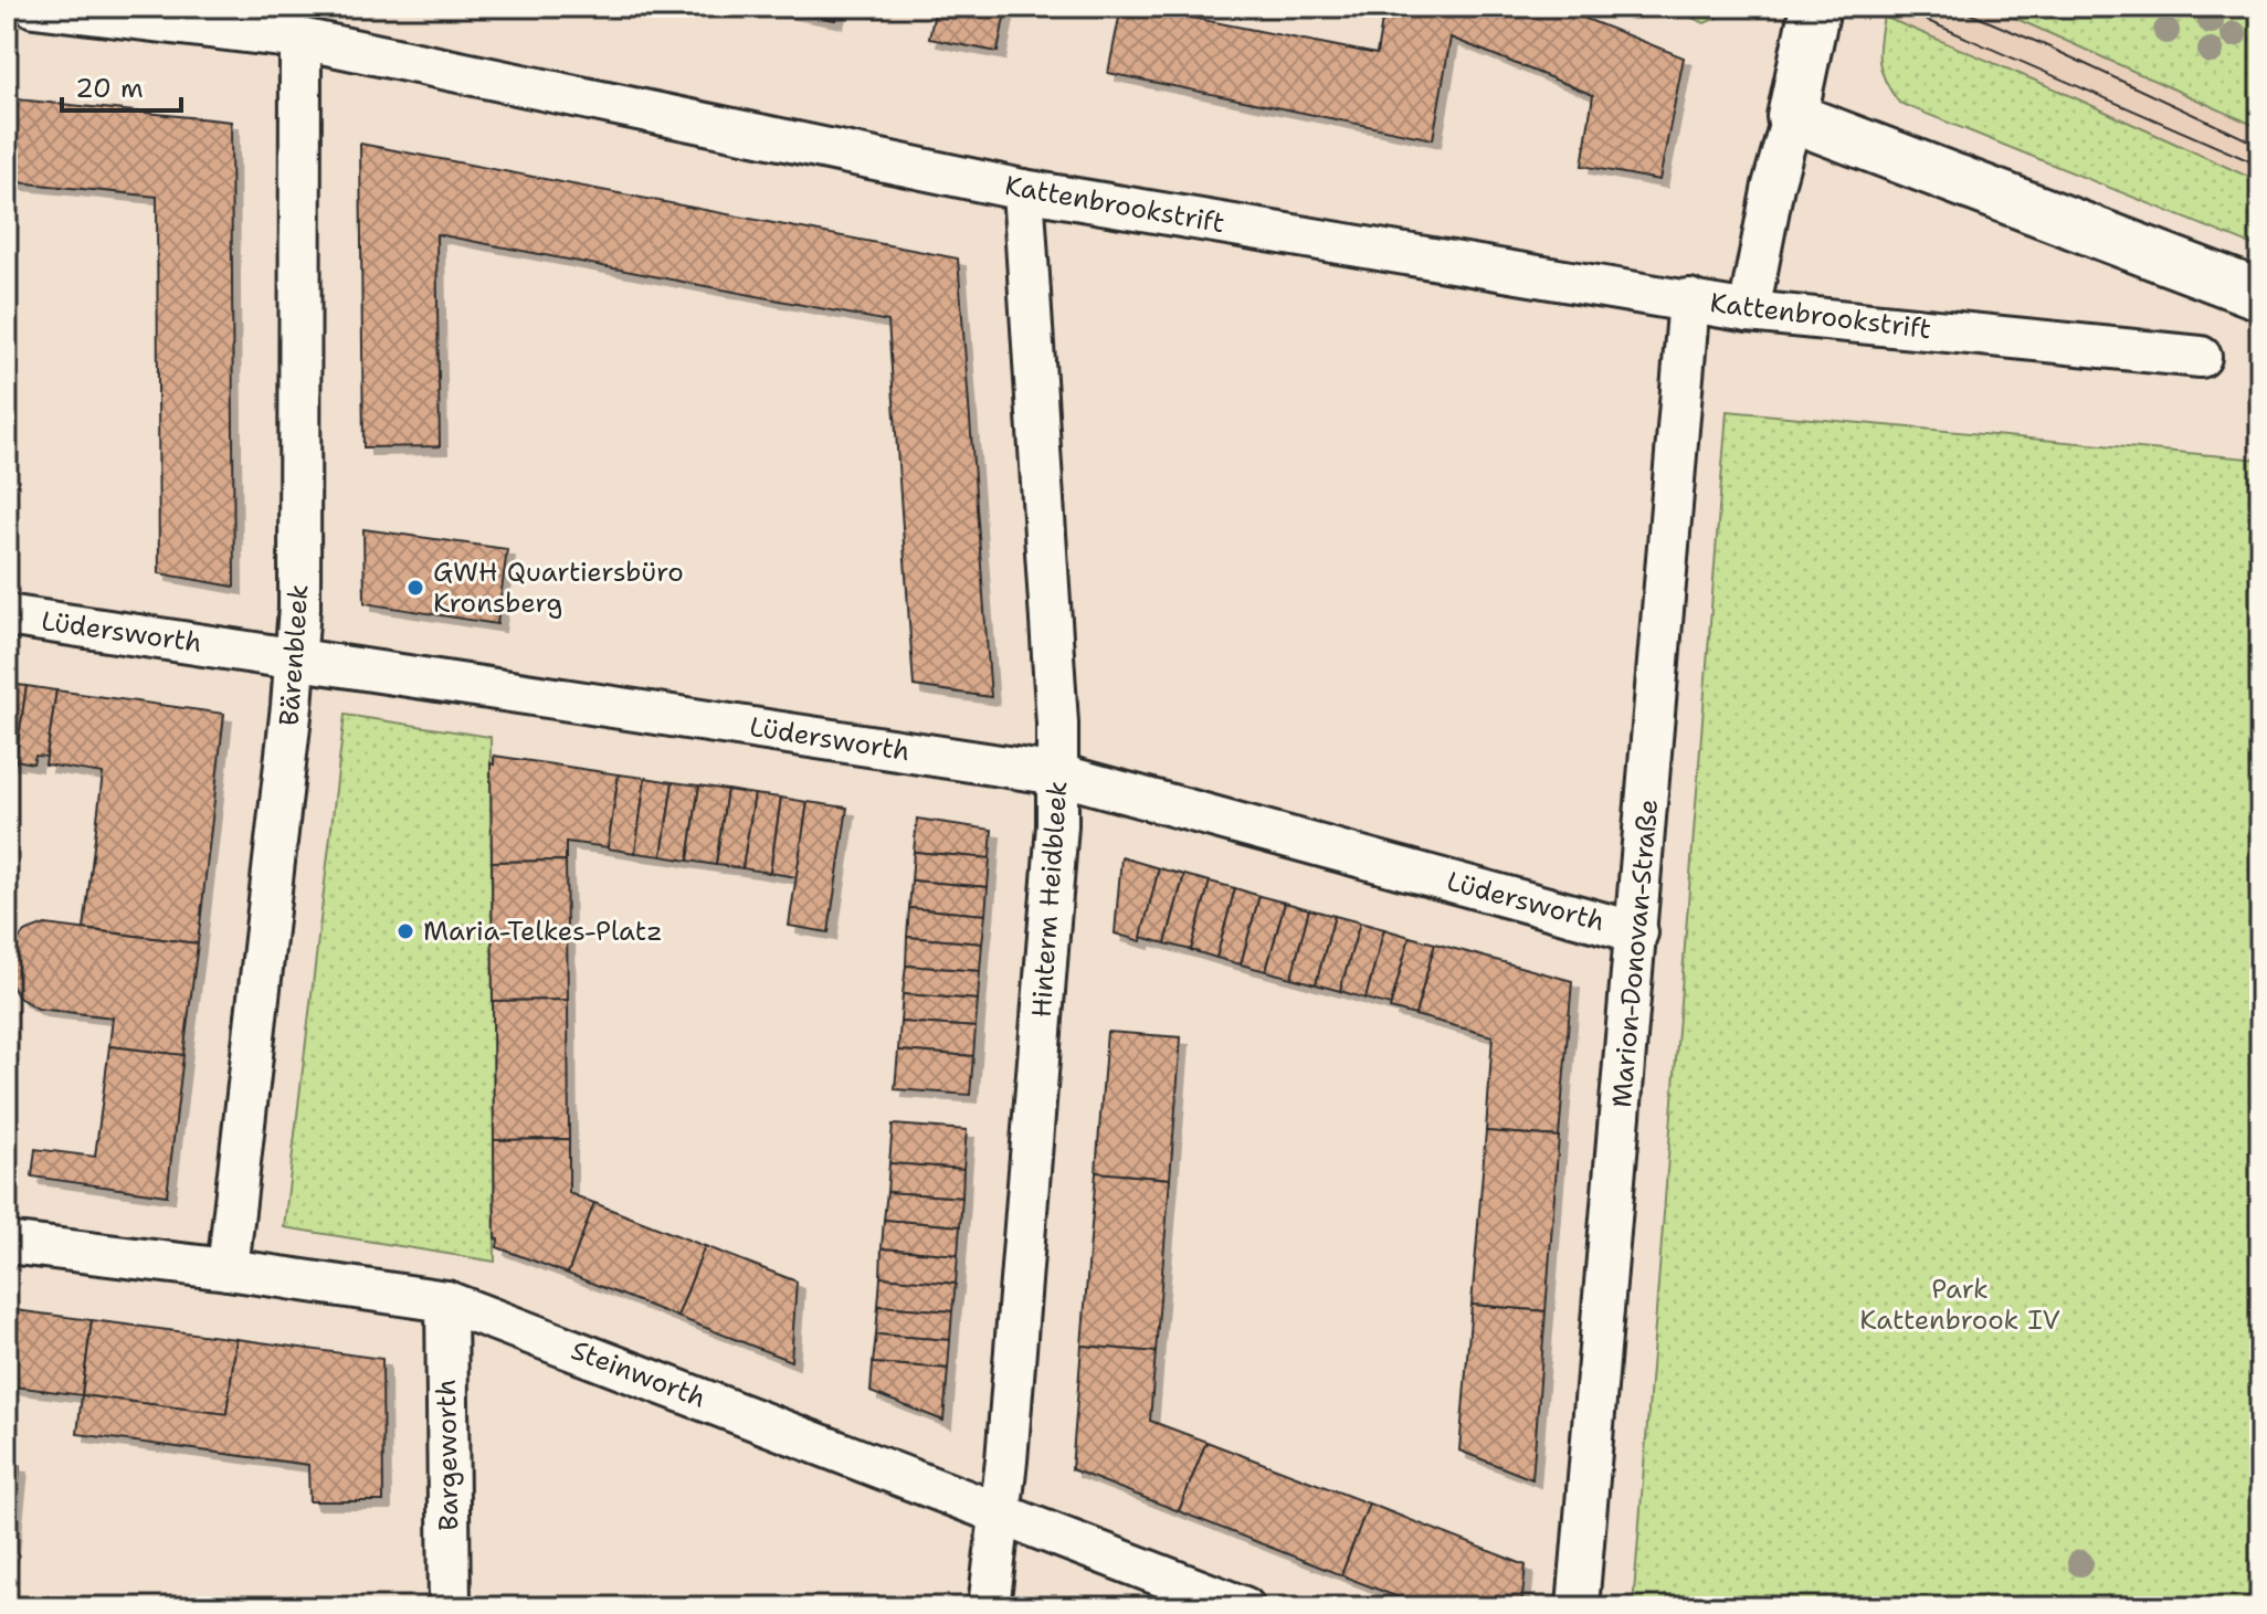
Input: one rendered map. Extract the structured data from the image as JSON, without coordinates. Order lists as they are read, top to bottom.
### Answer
{
  "streets": {
    "street": [
      "Kattenbrookstrift",
      "Lüdersworth",
      "Bärenbleek",
      "Hinterm Heidbleek",
      "Marion-Donovan-Straße",
      "Steinworth",
      "Bargeworth"
    ]
  },
  "crossings": [
    ["Kattenbrookstrift", "Bärenbleek"],
    ["Kattenbrookstrift", "Hinterm Heidbleek"],
    ["Kattenbrookstrift", "Marion-Donovan-Straße"],
    ["Lüdersworth", "Bärenbleek"],
    ["Lüdersworth", "Hinterm Heidbleek"],
    ["Lüdersworth", "Marion-Donovan-Straße"],
    ["Bärenbleek", "Steinworth"],
    ["Hinterm Heidbleek", "Steinworth"],
    ["Steinworth", "Bargeworth"]
  ],
  "parks": ["Park Kattenbrook IV"],
  "places": ["GWH Quartiersbüro Kronsberg", "Maria-Telkes-Platz"],
  "scale_bar": "20 m"
}
